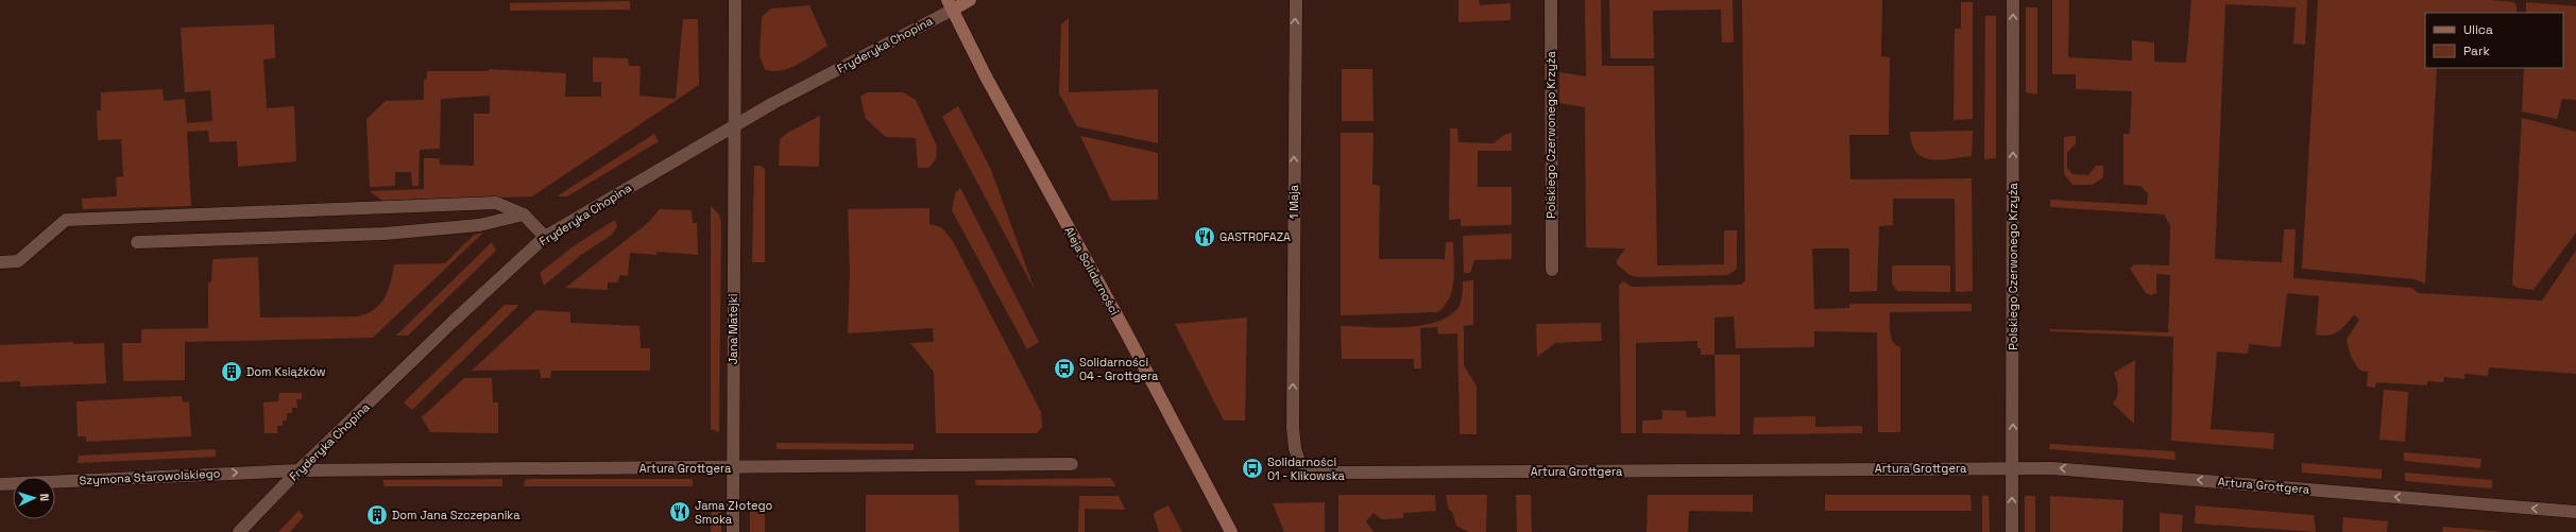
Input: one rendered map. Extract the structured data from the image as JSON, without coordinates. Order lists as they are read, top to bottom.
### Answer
{
  "streets": {
    "street": [
      "Fryderyka Chopina",
      "Polskiego Czerwonego Krzyża",
      "1 Maja",
      "Aleja Solidarności",
      "Jana Matejki",
      "Artura Grottgera",
      "Szymona Starowolskiego"
    ]
  },
  "crossings": [
    ["Fryderyka Chopina", "Aleja Solidarności"],
    ["Fryderyka Chopina", "Jana Matejki"],
    ["Fryderyka Chopina", "Artura Grottgera"],
    ["Fryderyka Chopina", "Szymona Starowolskiego"],
    ["Polskiego Czerwonego Krzyża", "Artura Grottgera"],
    ["1 Maja", "Artura Grottgera"],
    ["Jana Matejki", "Artura Grottgera"],
    ["Artura Grottgera", "Szymona Starowolskiego"]
  ],
  "one_way": ["Polskiego Czerwonego Krzyża", "1 Maja", "Szymona Starowolskiego"],
  "places": {
    "restaurant": ["GASTROFAZA", "Jama Złotego Smoka"],
    "bus stop": ["Solidarności 04 - Grottgera", "Solidarności 01 - Klikowska"],
    "building": ["Dom Książków", "Dom Jana Szczepanika"]
  },
  "legend": ["Ulica", "Park"],
  "north": "right"
}
